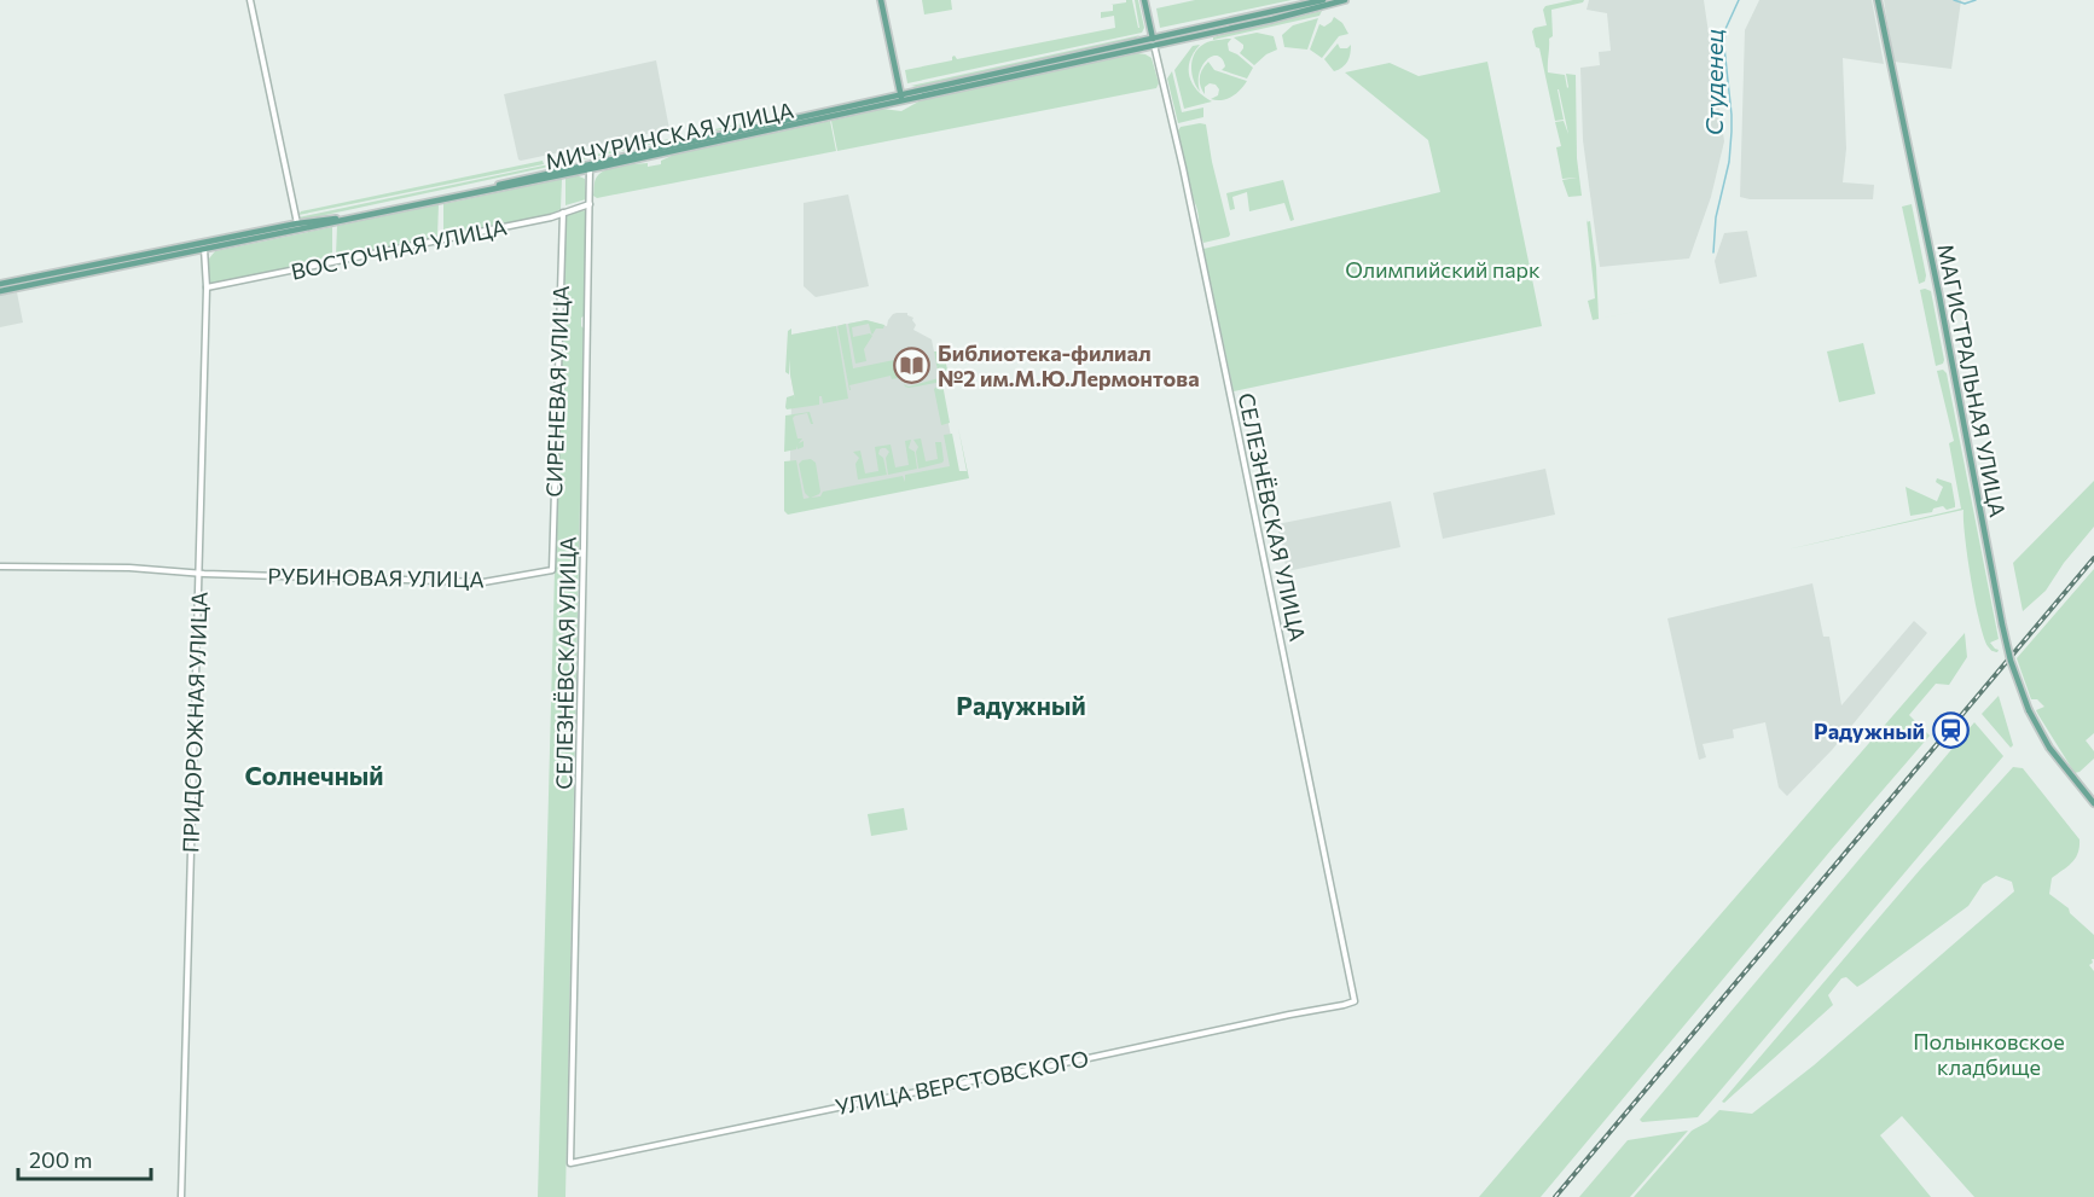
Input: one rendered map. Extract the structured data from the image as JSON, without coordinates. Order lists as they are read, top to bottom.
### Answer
{
  "streets": {
    "main road": ["МИЧУРИНСКАЯ УЛИЦА", "МАГИСТРАЛЬНАЯ УЛИЦА"],
    "street": [
      "ВОСТОЧНАЯ УЛИЦА",
      "СИРЕНЕВАЯ УЛИЦА",
      "СЕЛЕЗНЁВСКАЯ УЛИЦА",
      "РУБИНОВАЯ УЛИЦА",
      "ПРИДОРОЖНАЯ УЛИЦА",
      "УЛИЦА ВЕРСТОВСКОГО"
    ]
  },
  "crossings": [
    ["МИЧУРИНСКАЯ УЛИЦА", "СЕЛЕЗНЁВСКАЯ УЛИЦА"],
    ["МИЧУРИНСКАЯ УЛИЦА", "ПРИДОРОЖНАЯ УЛИЦА"],
    ["ВОСТОЧНАЯ УЛИЦА", "СИРЕНЕВАЯ УЛИЦА"],
    ["ВОСТОЧНАЯ УЛИЦА", "СЕЛЕЗНЁВСКАЯ УЛИЦА"],
    ["ВОСТОЧНАЯ УЛИЦА", "ПРИДОРОЖНАЯ УЛИЦА"],
    ["СИРЕНЕВАЯ УЛИЦА", "РУБИНОВАЯ УЛИЦА"],
    ["СЕЛЕЗНЁВСКАЯ УЛИЦА", "УЛИЦА ВЕРСТОВСКОГО"],
    ["РУБИНОВАЯ УЛИЦА", "ПРИДОРОЖНАЯ УЛИЦА"]
  ],
  "districts": ["Радужный", "Солнечный"],
  "water": ["Студенец"],
  "parks": ["Олимпийский парк", "Полынковское кладбище"],
  "places": {
    "library": ["Библиотека-филиал №2 им.М.Ю.Лермонтова"],
    "station": ["Радужный"]
  },
  "scale_bar": "200 m"
}
